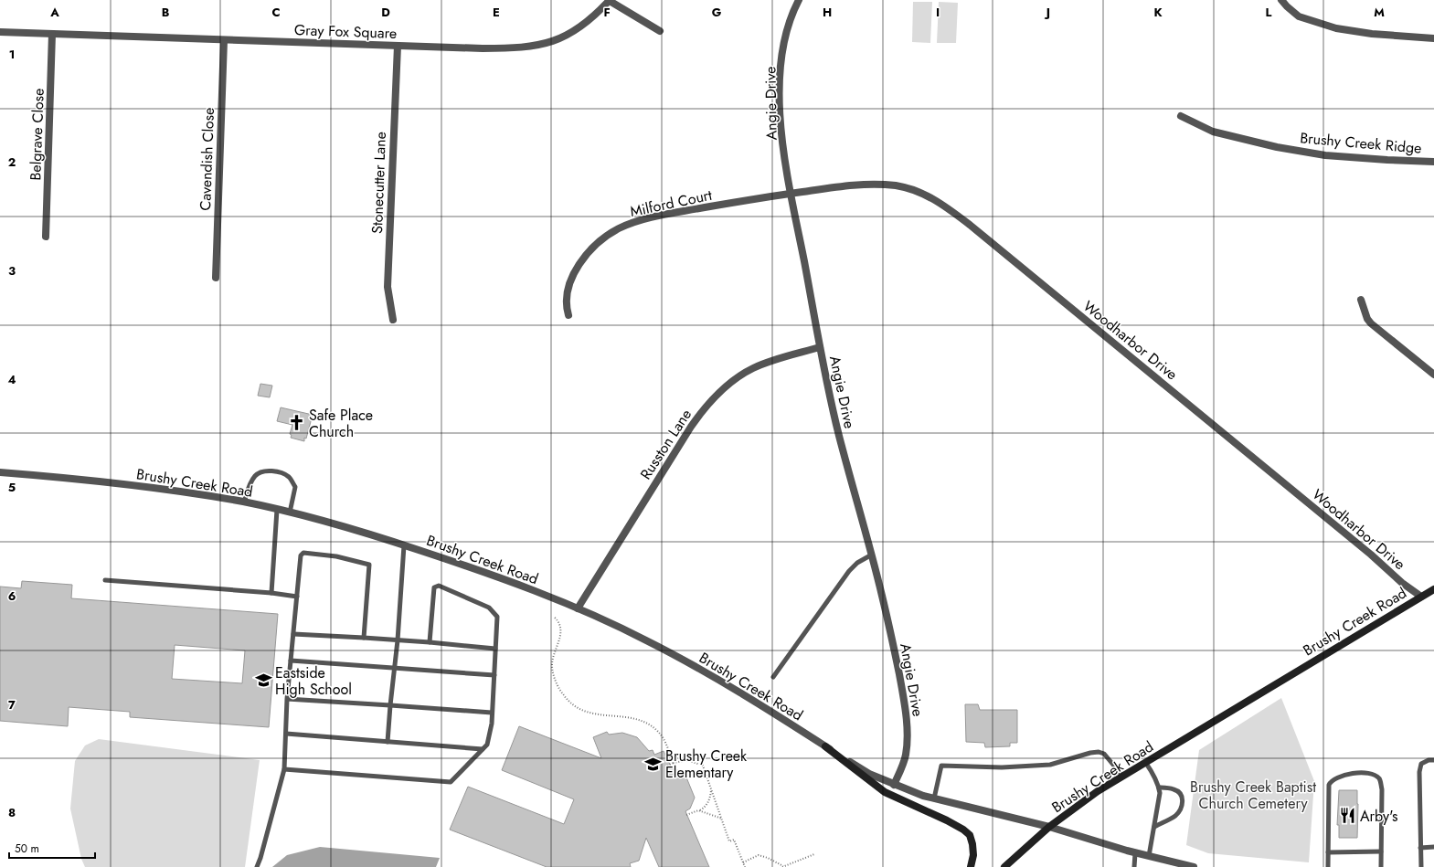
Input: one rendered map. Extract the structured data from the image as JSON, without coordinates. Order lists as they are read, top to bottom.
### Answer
{
  "streets": {
    "main road": ["Brushy Creek Road"],
    "street": [
      "Gray Fox Square",
      "Angie Drive",
      "Belgrave Close",
      "Brushy Creek Ridge",
      "Cavendish Close",
      "Stonecutter Lane",
      "Milford Court",
      "Woodharbor Drive",
      "Russton Lane"
    ]
  },
  "crossings": [
    ["Gray Fox Square", "Belgrave Close"],
    ["Gray Fox Square", "Cavendish Close"],
    ["Gray Fox Square", "Stonecutter Lane"],
    ["Angie Drive", "Milford Court"],
    ["Angie Drive", "Woodharbor Drive"],
    ["Angie Drive", "Russton Lane"],
    ["Angie Drive", "Brushy Creek Road"],
    ["Milford Court", "Woodharbor Drive"],
    ["Woodharbor Drive", "Brushy Creek Road"],
    ["Russton Lane", "Brushy Creek Road"]
  ],
  "parks": ["Brushy Creek Baptist Church Cemetery"],
  "places": {
    "church": ["Safe Place Church"],
    "school or university": ["Eastside High School", "Brushy Creek Elementary"],
    "restaurant": ["Arby's"]
  },
  "scale_bar": "50 m",
  "grid": {
    "columns": [
      "A",
      "B",
      "C",
      "D",
      "E",
      "F",
      "G",
      "H",
      "I",
      "J",
      "K",
      "L",
      "M"
    ],
    "rows": [
      "1",
      "2",
      "3",
      "4",
      "5",
      "6",
      "7",
      "8"
    ]
  }
}
